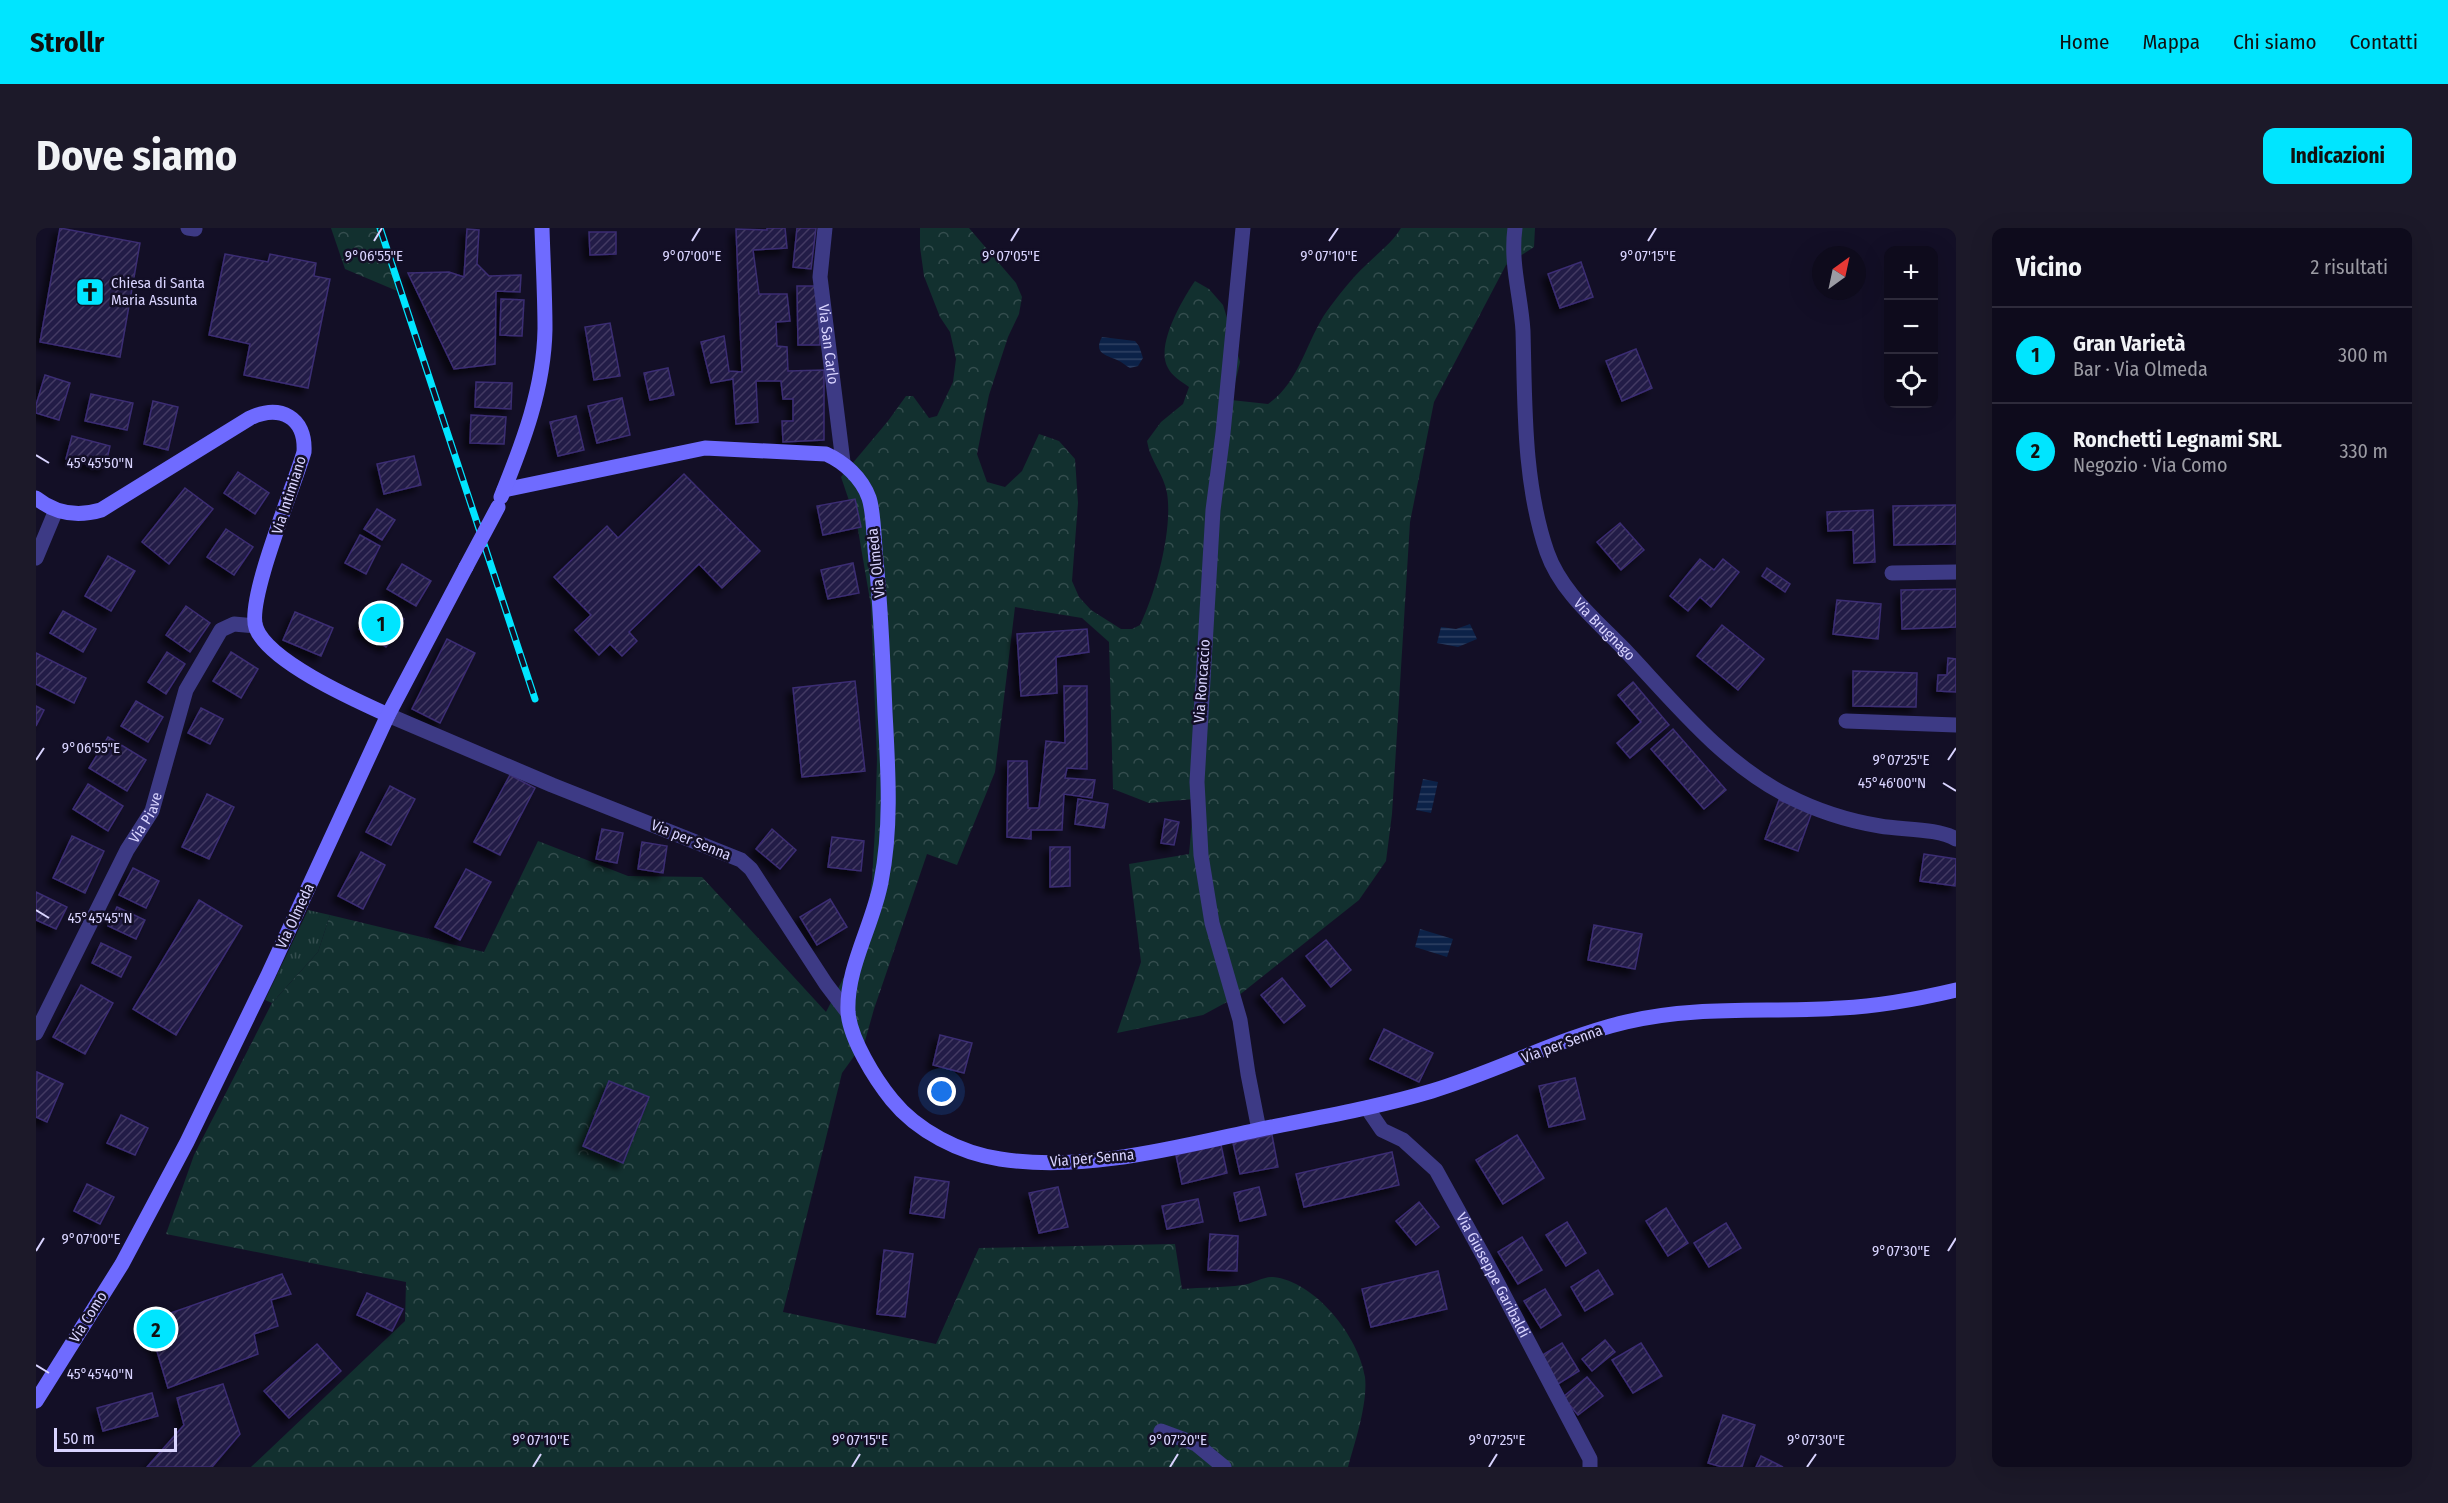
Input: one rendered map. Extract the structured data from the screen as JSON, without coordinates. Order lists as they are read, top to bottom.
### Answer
{
  "streets": {
    "street": [
      "Via San Carlo",
      "Via Intimiano",
      "Via Olmeda",
      "Via Brugnago",
      "Via Roncaccio",
      "Via Piave",
      "Via per Senna",
      "Via Giuseppe Garibaldi",
      "Via Como"
    ]
  },
  "crossings": [
    ["Via San Carlo", "Via Olmeda"],
    ["Via Intimiano", "Via Piave"],
    ["Via Olmeda", "Via per Senna"],
    ["Via Olmeda", "Via Como"],
    ["Via Roncaccio", "Via per Senna"],
    ["Via per Senna", "Via Giuseppe Garibaldi"]
  ],
  "places": {
    "church": ["Chiesa di Santa Maria Assunta"]
  },
  "scale_bar": "50 m",
  "north": "top right",
  "page": {
    "header": "Strollr",
    "nav": [
      "Home",
      "Mappa",
      "Chi siamo",
      "Contatti"
    ],
    "buttons": "Indicazioni",
    "title": "Dove siamo",
    "heading": ["Vicino", "2 risultati"],
    "map_buttons": ["+", "−"],
    "list": [
      {
        "mark": "1",
        "name": "Gran Varietà",
        "note": "Bar · Via Olmeda",
        "value": "300 m"
      },
      {
        "mark": "2",
        "name": "Ronchetti Legnami SRL",
        "note": "Negozio · Via Como",
        "value": "330 m"
      }
    ],
    "pins": ["1", "2"],
    "scale": "50 m"
  },
  "coordinates": [
    "9°07'10\"E",
    "9°06'55\"E",
    "9°07'00\"E",
    "9°07'05\"E",
    "9°07'15\"E",
    "45°45'50\"N",
    "9°07'25\"E",
    "45°46'00\"N",
    "45°45'45\"N",
    "9°07'30\"E",
    "45°45'40\"N",
    "9°07'20\"E"
  ]
}
